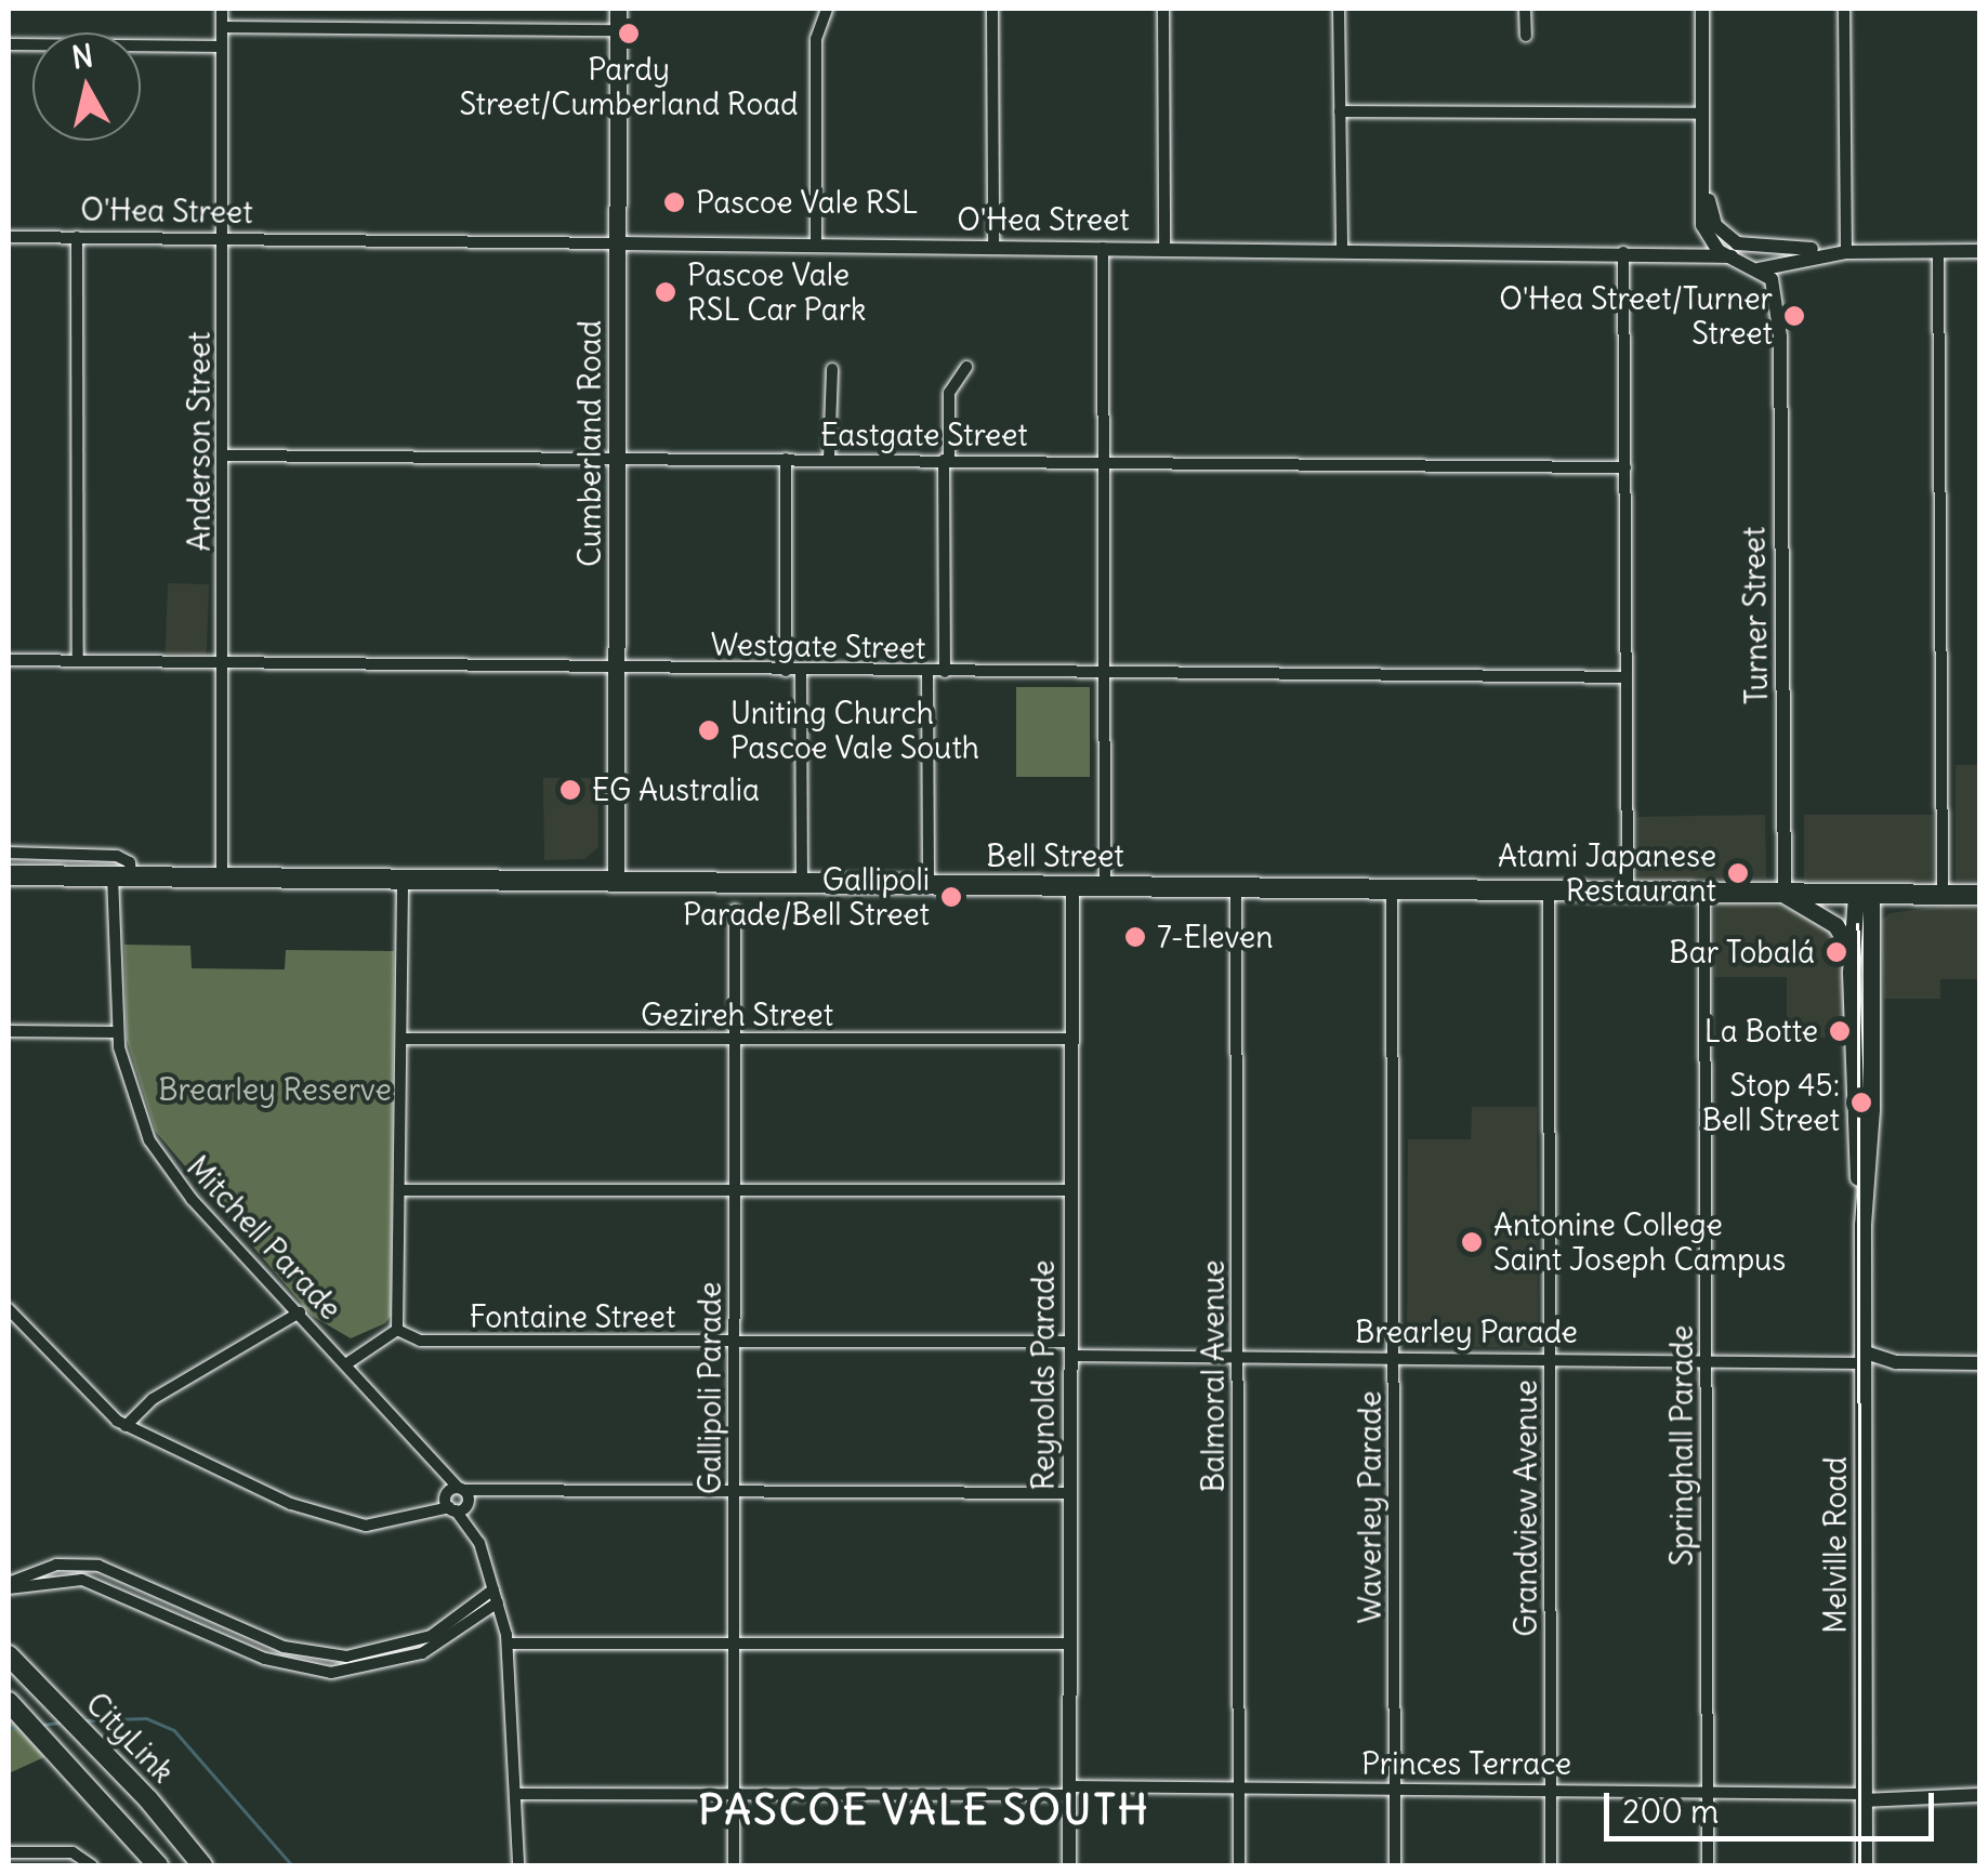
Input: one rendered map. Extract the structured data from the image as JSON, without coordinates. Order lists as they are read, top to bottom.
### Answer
{
  "streets": {
    "highway": ["Bell Street", "CityLink"],
    "main road": ["Cumberland Road", "Melville Road"],
    "street": [
      "O'Hea Street",
      "Eastgate Street",
      "Anderson Street",
      "Turner Street",
      "Westgate Street",
      "Gezireh Street",
      "Mitchell Parade",
      "Fontaine Street",
      "Brearley Parade",
      "Reynolds Parade",
      "Balmoral Avenue",
      "Gallipoli Parade",
      "Springhall Parade",
      "Waverley Parade",
      "Grandview Avenue",
      "Princes Terrace"
    ]
  },
  "crossings": [
    ["O'Hea Street", "Anderson Street"],
    ["O'Hea Street", "Cumberland Road"],
    ["Eastgate Street", "Anderson Street"],
    ["Eastgate Street", "Cumberland Road"],
    ["Anderson Street", "Westgate Street"],
    ["Anderson Street", "Bell Street"],
    ["Cumberland Road", "Westgate Street"],
    ["Cumberland Road", "Bell Street"],
    ["Turner Street", "Bell Street"],
    ["Bell Street", "Mitchell Parade"],
    ["Bell Street", "Reynolds Parade"],
    ["Bell Street", "Balmoral Avenue"],
    ["Bell Street", "Springhall Parade"],
    ["Bell Street", "Waverley Parade"],
    ["Bell Street", "Grandview Avenue"],
    ["Bell Street", "Melville Road"],
    ["Gezireh Street", "Reynolds Parade"],
    ["Gezireh Street", "Gallipoli Parade"],
    ["Mitchell Parade", "Princes Terrace"],
    ["Fontaine Street", "Brearley Parade"],
    ["Fontaine Street", "Reynolds Parade"],
    ["Fontaine Street", "Gallipoli Parade"],
    ["Brearley Parade", "Reynolds Parade"],
    ["Brearley Parade", "Balmoral Avenue"],
    ["Brearley Parade", "Springhall Parade"],
    ["Brearley Parade", "Waverley Parade"],
    ["Brearley Parade", "Grandview Avenue"],
    ["Brearley Parade", "Melville Road"],
    ["Reynolds Parade", "Princes Terrace"],
    ["Balmoral Avenue", "Princes Terrace"],
    ["Gallipoli Parade", "Princes Terrace"],
    ["Springhall Parade", "Princes Terrace"],
    ["Waverley Parade", "Princes Terrace"],
    ["Grandview Avenue", "Princes Terrace"],
    ["Melville Road", "Princes Terrace"]
  ],
  "districts": ["PASCOE VALE SOUTH"],
  "parks": ["Brearley Reserve"],
  "places": [
    "Pardy Street/Cumberland Road",
    "Pascoe Vale RSL",
    "Pascoe Vale RSL Car Park",
    "O'Hea Street/Turner Street",
    "Uniting Church Pascoe Vale South",
    "EG Australia",
    "Atami Japanese Restaurant",
    "Gallipoli Parade/Bell Street",
    "7-Eleven",
    "Bar Tobalá",
    "La Botte",
    "Stop 45: Bell Street",
    "Antonine College Saint Joseph Campus"
  ],
  "scale_bar": "200 m",
  "north": "top"
}
